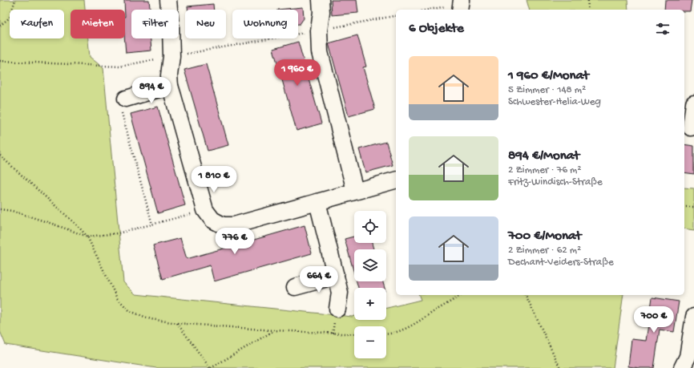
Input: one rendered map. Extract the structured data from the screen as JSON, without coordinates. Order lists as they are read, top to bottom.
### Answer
{
  "page": {
    "chip": [
      "Kaufen",
      "Mieten",
      "Filter",
      "Neu",
      "Wohnung"
    ],
    "heading": "6 Objekte",
    "list": [
      {
        "name": "1 960 €/Monat",
        "note": "5 Zimmer · 148 m² · Schwester-Helia-Weg"
      },
      {
        "name": "894 €/Monat",
        "note": "2 Zimmer · 76 m² · Fritz-Windisch-Straße"
      },
      {
        "name": "700 €/Monat",
        "note": "2 Zimmer · 62 m² · Dechant-Veiders-Straße"
      }
    ],
    "price": [
      "1 960 €",
      "894 €",
      "1 810 €",
      "776 €",
      "664 €",
      "700 €"
    ],
    "map_buttons": ["+", "−"]
  }
}
